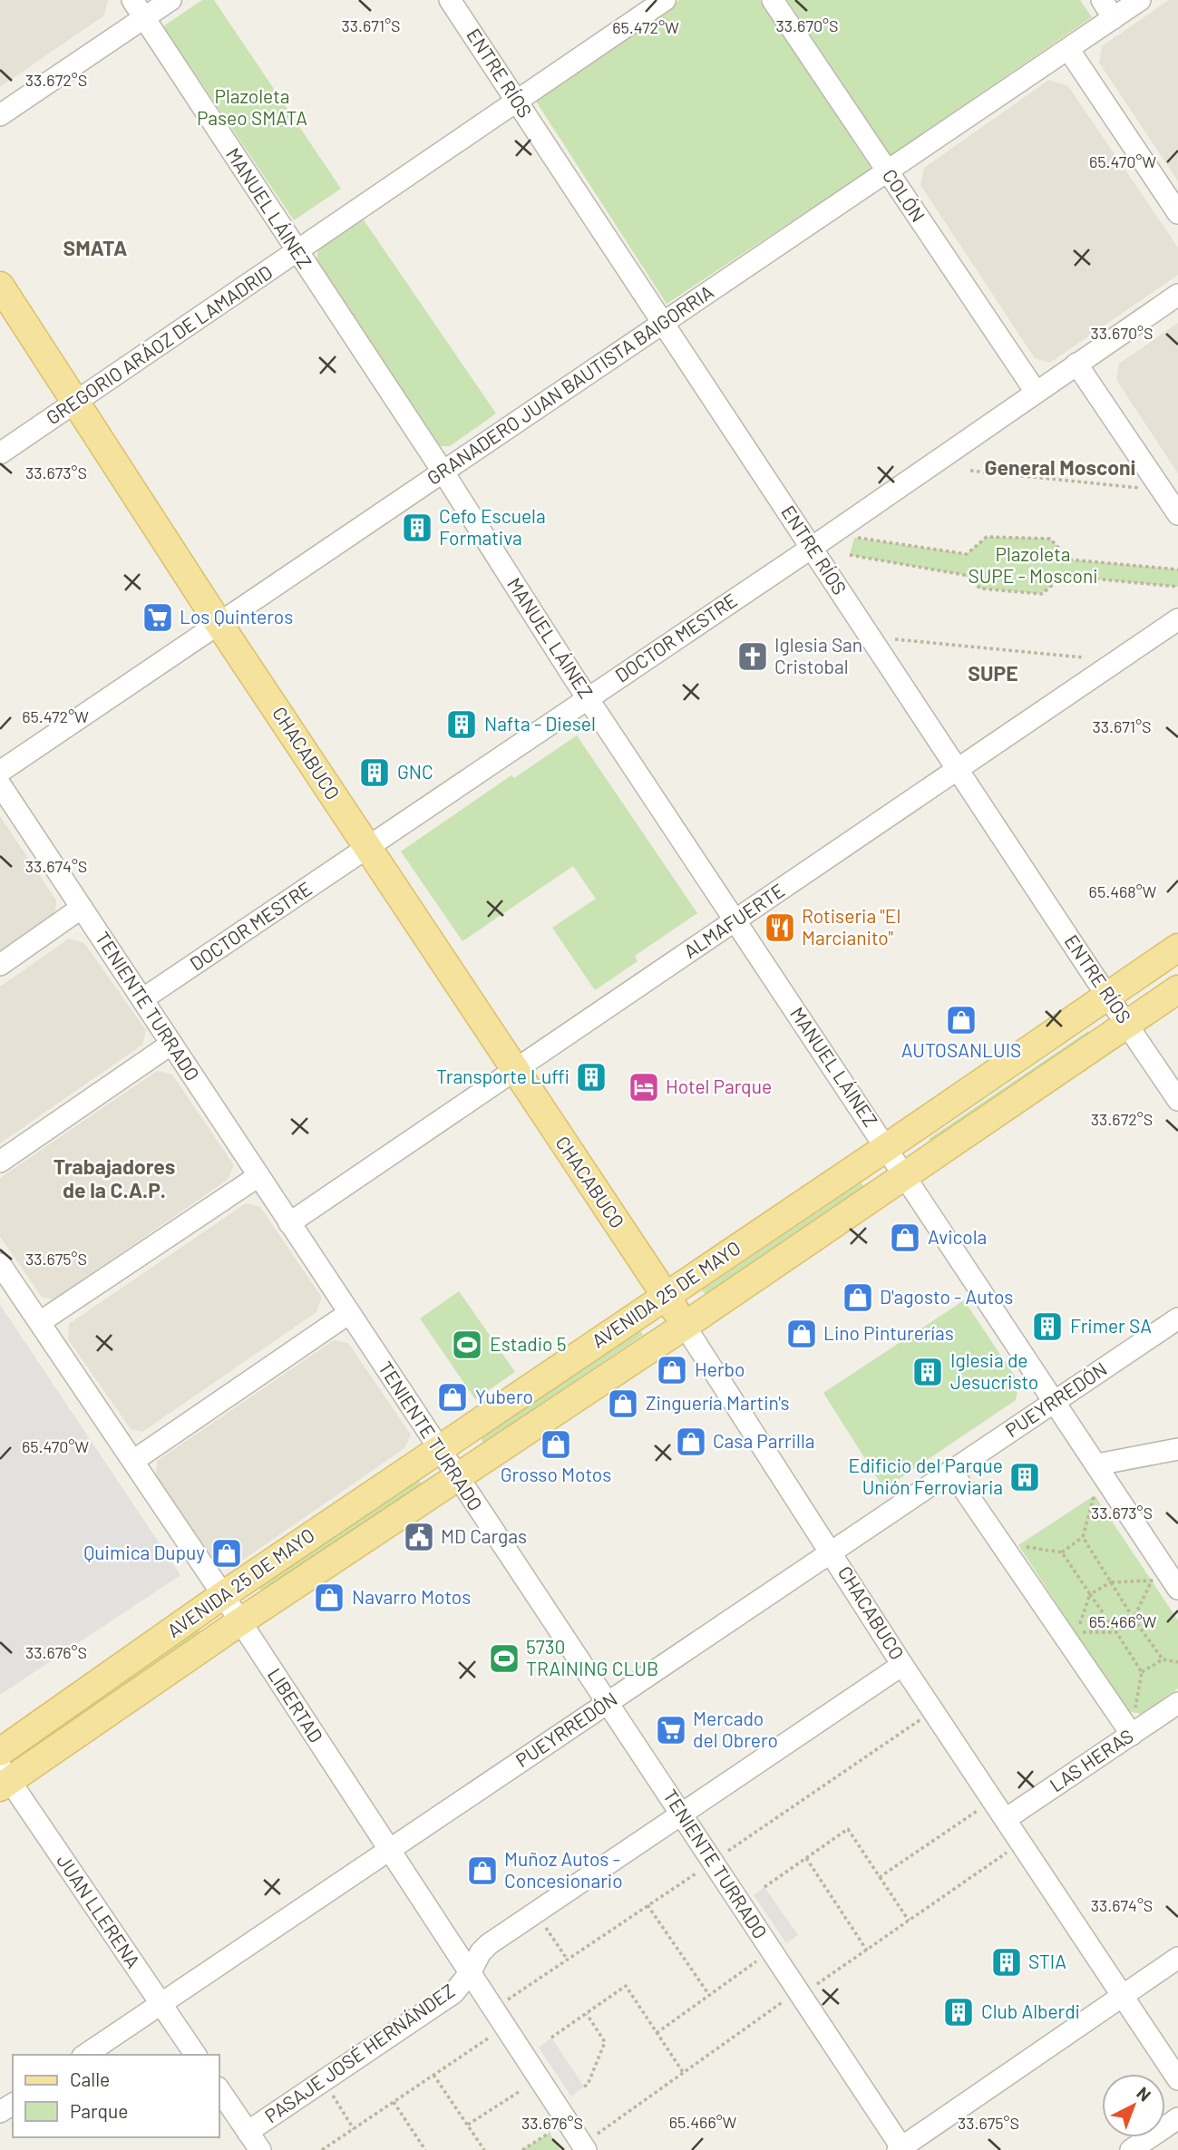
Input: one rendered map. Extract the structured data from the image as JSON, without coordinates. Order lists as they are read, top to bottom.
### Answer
{
  "streets": {
    "main road": ["CHACABUCO", "AVENIDA 25 DE MAYO"],
    "street": [
      "ENTRE RÍOS",
      "COLÓN",
      "MANUEL LÁINEZ",
      "GREGORIO ARÁOZ DE LAMADRID",
      "GRANADERO JUAN BAUTISTA BAIGORRIA",
      "DOCTOR MESTRE",
      "ALMAFUERTE",
      "TENIENTE TURRADO",
      "PUEYRREDÓN",
      "LIBERTAD",
      "LAS HERAS",
      "JUAN LLERENA",
      "PASAJE JOSÉ HERNÁNDEZ"
    ]
  },
  "crossings": [
    ["ENTRE RÍOS", "GREGORIO ARÁOZ DE LAMADRID"],
    ["ENTRE RÍOS", "GRANADERO JUAN BAUTISTA BAIGORRIA"],
    ["ENTRE RÍOS", "DOCTOR MESTRE"],
    ["ENTRE RÍOS", "ALMAFUERTE"],
    ["ENTRE RÍOS", "AVENIDA 25 DE MAYO"],
    ["COLÓN", "GRANADERO JUAN BAUTISTA BAIGORRIA"],
    ["COLÓN", "DOCTOR MESTRE"],
    ["MANUEL LÁINEZ", "GREGORIO ARÁOZ DE LAMADRID"],
    ["MANUEL LÁINEZ", "GRANADERO JUAN BAUTISTA BAIGORRIA"],
    ["MANUEL LÁINEZ", "DOCTOR MESTRE"],
    ["MANUEL LÁINEZ", "ALMAFUERTE"],
    ["MANUEL LÁINEZ", "AVENIDA 25 DE MAYO"],
    ["GREGORIO ARÁOZ DE LAMADRID", "CHACABUCO"],
    ["GRANADERO JUAN BAUTISTA BAIGORRIA", "CHACABUCO"],
    ["DOCTOR MESTRE", "CHACABUCO"],
    ["DOCTOR MESTRE", "TENIENTE TURRADO"],
    ["CHACABUCO", "ALMAFUERTE"],
    ["CHACABUCO", "AVENIDA 25 DE MAYO"],
    ["CHACABUCO", "PUEYRREDÓN"],
    ["CHACABUCO", "LAS HERAS"],
    ["CHACABUCO", "PASAJE JOSÉ HERNÁNDEZ"],
    ["ALMAFUERTE", "TENIENTE TURRADO"],
    ["TENIENTE TURRADO", "AVENIDA 25 DE MAYO"],
    ["TENIENTE TURRADO", "PUEYRREDÓN"],
    ["TENIENTE TURRADO", "PASAJE JOSÉ HERNÁNDEZ"],
    ["AVENIDA 25 DE MAYO", "LIBERTAD"],
    ["AVENIDA 25 DE MAYO", "JUAN LLERENA"],
    ["PUEYRREDÓN", "LIBERTAD"],
    ["PUEYRREDÓN", "JUAN LLERENA"],
    ["LIBERTAD", "PASAJE JOSÉ HERNÁNDEZ"]
  ],
  "districts": [
    "SMATA",
    "General Mosconi",
    "SUPE",
    "Trabajadores de la C.A.P."
  ],
  "parks": ["Plazoleta Paseo SMATA", "Plazoleta SUPE - Mosconi"],
  "places": {
    "building": [
      "Cefo Escuela Formativa",
      "Nafta - Diesel",
      "GNC",
      "Transporte Luffi",
      "Frimer SA",
      "Iglesia de Jesucristo",
      "Edificio del Parque Unión Ferroviaria",
      "STIA",
      "Club Alberdi"
    ],
    "supermarket": ["Los Quinteros", "Mercado del Obrero"],
    "church": ["Iglesia San Cristobal"],
    "restaurant": ["Rotiseria \"El Marcianito\""],
    "shop": [
      "AUTOSANLUIS",
      "Avicola",
      "D'agosto - Autos",
      "Lino Pinturerías",
      "Herbo",
      "Yubero",
      "Zinguería Martin's",
      "Casa Parrilla",
      "Grosso Motos",
      "Quimica Dupuy",
      "Navarro Motos",
      "Muñoz Autos - Concesionario"
    ],
    "hotel": ["Hotel Parque"],
    "sports": ["Estadio 5", "5730 TRAINING CLUB"],
    "public building": ["MD Cargas"]
  },
  "legend": ["Calle", "Parque"],
  "north": "top right",
  "coordinates": [
    "33.671°S",
    "33.670°S",
    "65.472°W",
    "33.672°S",
    "65.470°W",
    "33.673°S",
    "33.674°S",
    "65.468°W",
    "33.675°S",
    "65.466°W",
    "33.676°S"
  ]
}
